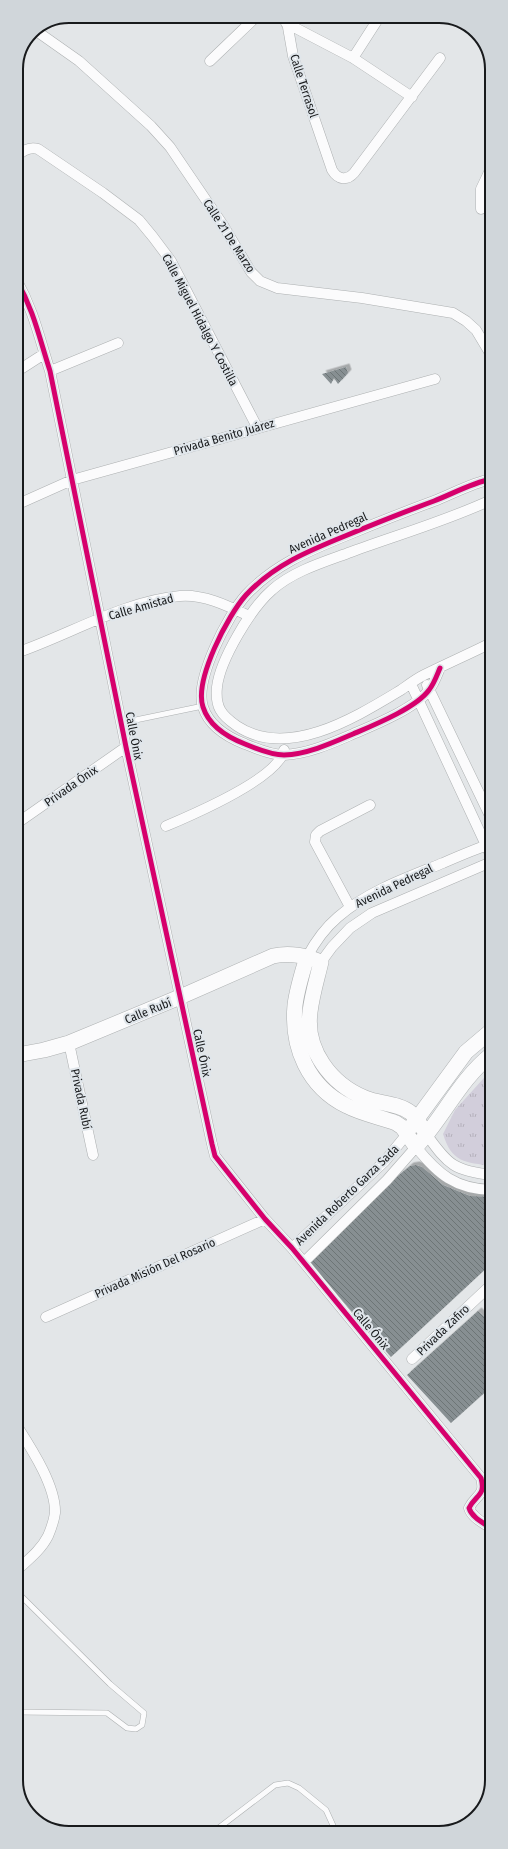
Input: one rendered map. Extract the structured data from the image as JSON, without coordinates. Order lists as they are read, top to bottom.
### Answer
{
  "streets": {
    "street": [
      "Calle Terrasol",
      "Calle 21 De Marzo",
      "Calle Miguel Hidalgo Y Costilla",
      "Privada Benito Juárez",
      "Avenida Pedregal",
      "Calle Amistad",
      "Calle Ónix",
      "Privada Ónix",
      "Calle Rubí",
      "Privada Rubí",
      "Avenida Roberto Garza Sada",
      "Privada Misión Del Rosario",
      "Privada Zafiro"
    ]
  },
  "crossings": [
    ["Calle Miguel Hidalgo Y Costilla", "Privada Benito Juárez"],
    ["Privada Benito Juárez", "Calle Ónix"],
    ["Avenida Pedregal", "Calle Amistad"],
    ["Avenida Pedregal", "Calle Rubí"],
    ["Avenida Pedregal", "Avenida Roberto Garza Sada"],
    ["Calle Amistad", "Calle Ónix"],
    ["Calle Ónix", "Privada Ónix"],
    ["Calle Ónix", "Calle Rubí"],
    ["Calle Ónix", "Avenida Roberto Garza Sada"],
    ["Calle Ónix", "Privada Misión Del Rosario"],
    ["Calle Rubí", "Privada Rubí"]
  ]
}
